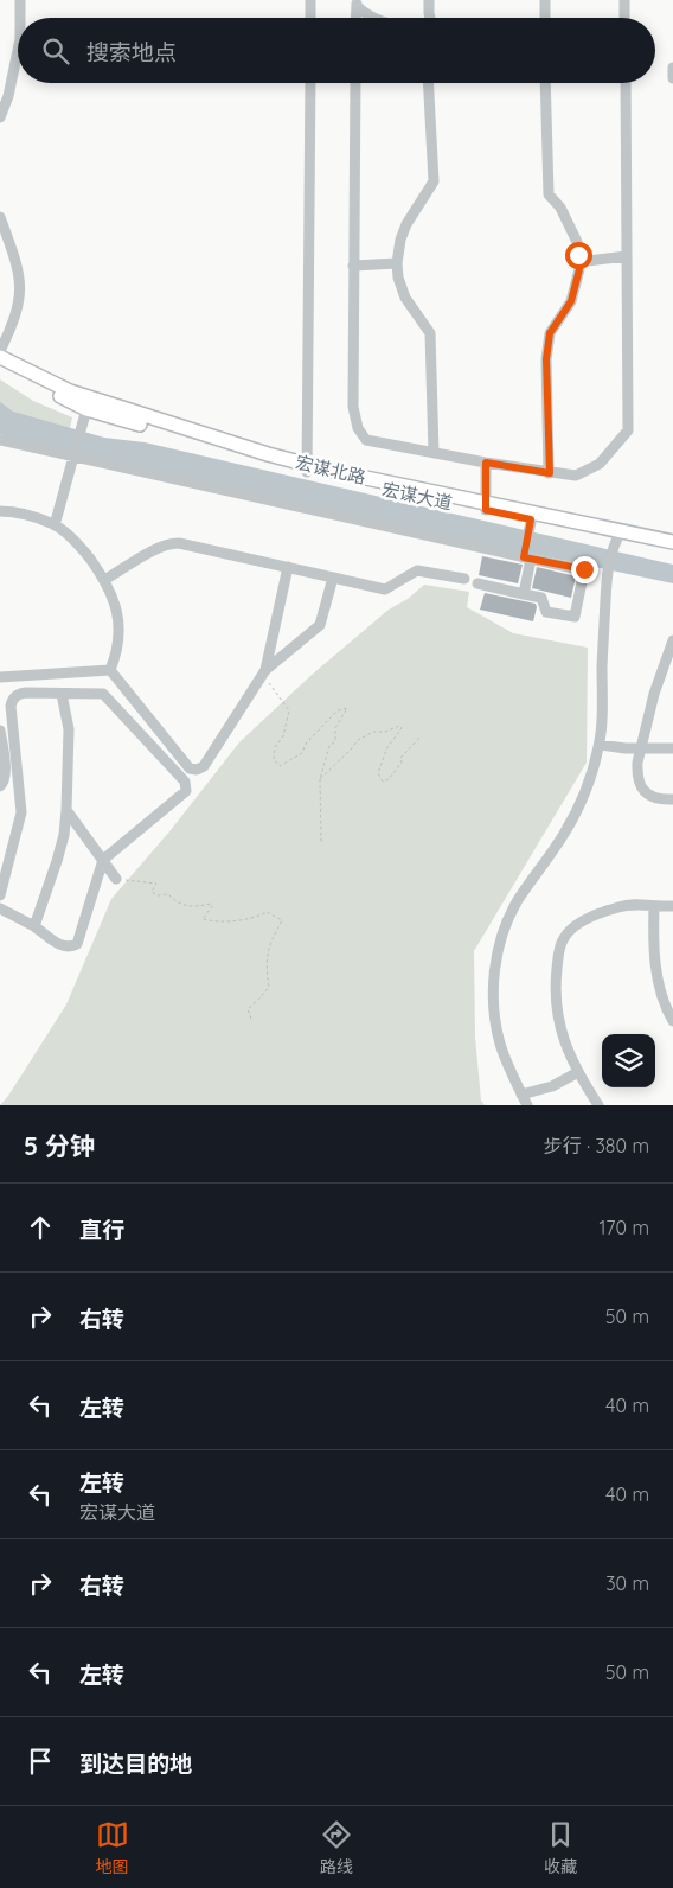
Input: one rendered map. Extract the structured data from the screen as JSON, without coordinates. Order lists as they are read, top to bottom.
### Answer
{
  "streets": {
    "main road": ["宏谋北路", "宏谋大道"]
  },
  "crossings": [
    ["宏谋北路", "宏谋大道"]
  ],
  "page": {
    "search": "搜索地点",
    "heading": ["5 分钟", "步行 · 380 m"],
    "list": [
      ["直行", "170 m"],
      ["右转", "50 m"],
      ["左转", "40 m"],
      ["左转", "宏谋大道", "40 m"],
      ["右转", "30 m"],
      ["左转", "50 m"],
      "到达目的地"
    ],
    "nav": ["地图", "路线", "收藏"]
  }
}
